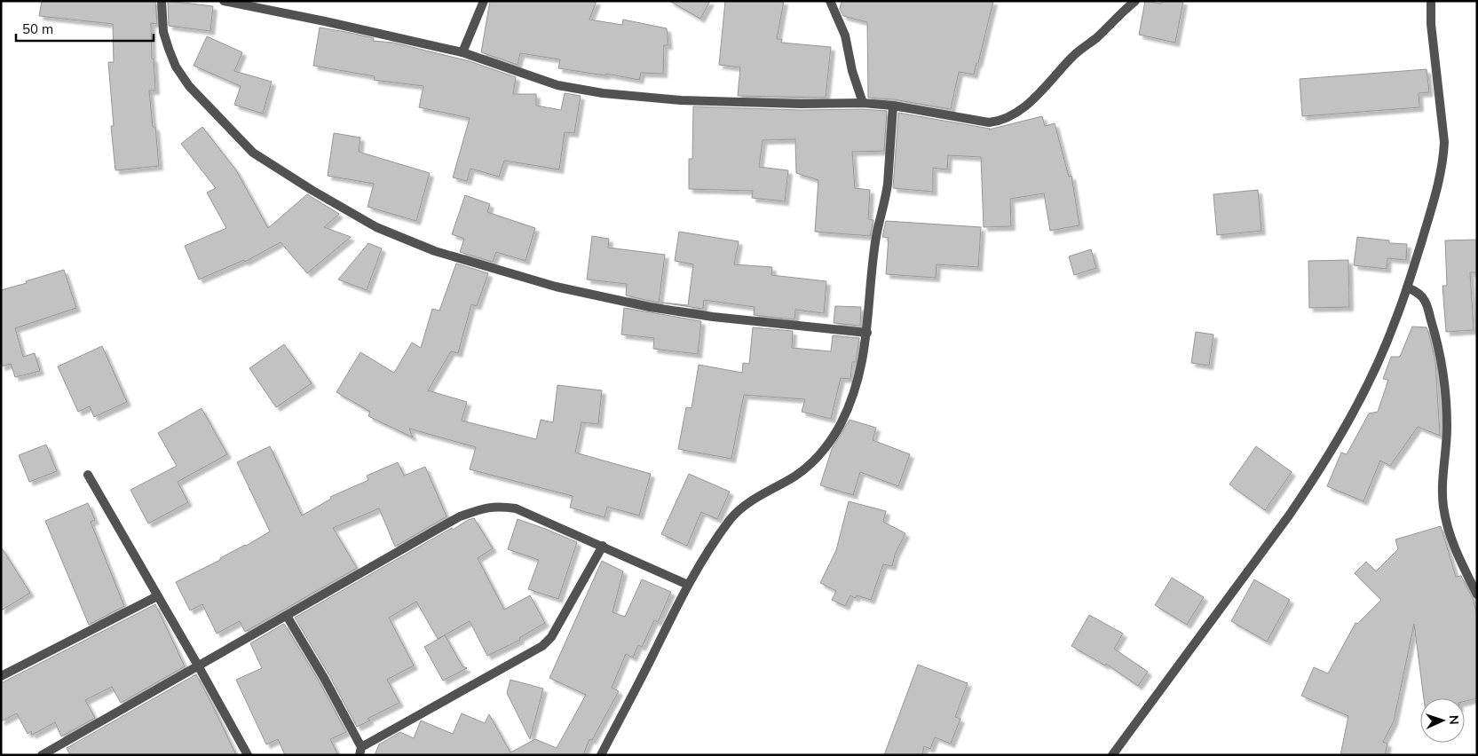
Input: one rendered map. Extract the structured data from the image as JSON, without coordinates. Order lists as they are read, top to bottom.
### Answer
{
  "scale_bar": "50 m",
  "north": "right"
}
